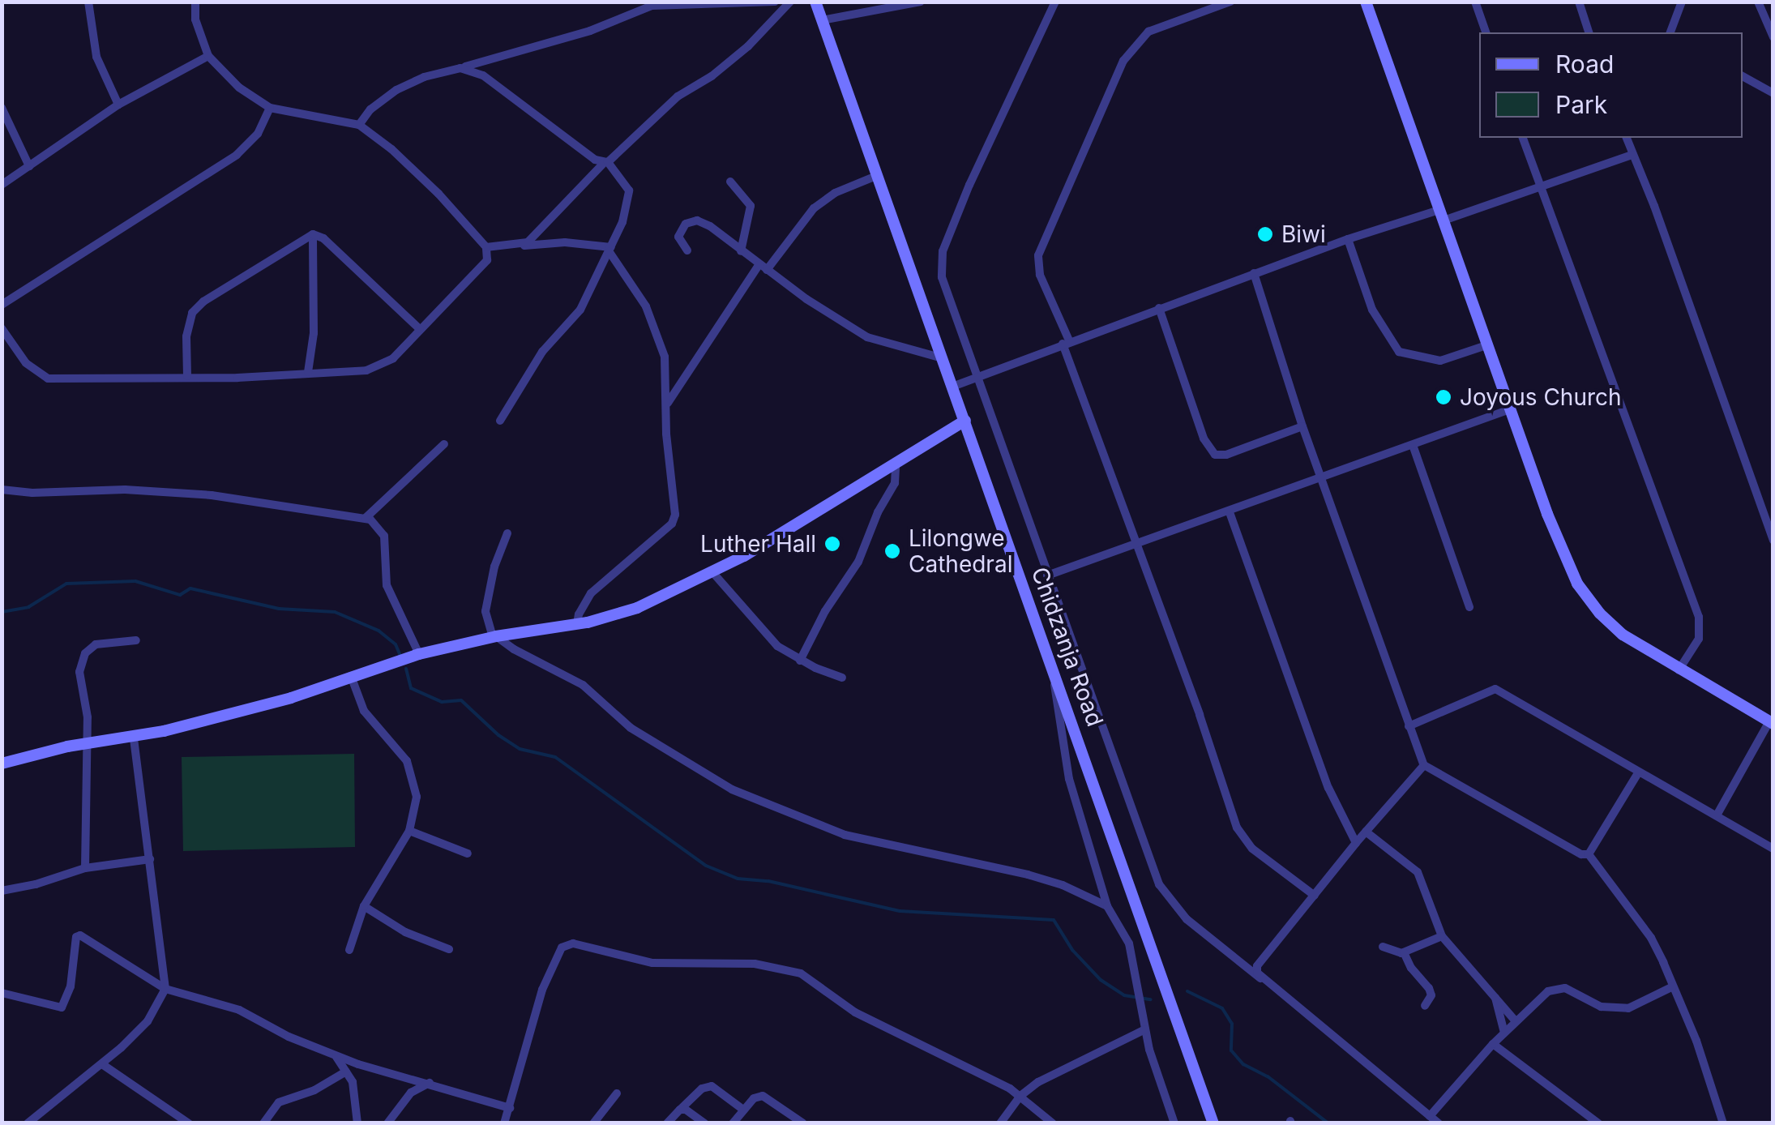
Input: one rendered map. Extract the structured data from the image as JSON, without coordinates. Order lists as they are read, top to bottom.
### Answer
{
  "streets": {
    "street": ["Chidzanja Road"]
  },
  "places": [
    "Biwi",
    "Joyous Church",
    "Luther Hall",
    "Lilongwe Cathedral"
  ],
  "legend": ["Road", "Park"]
}
